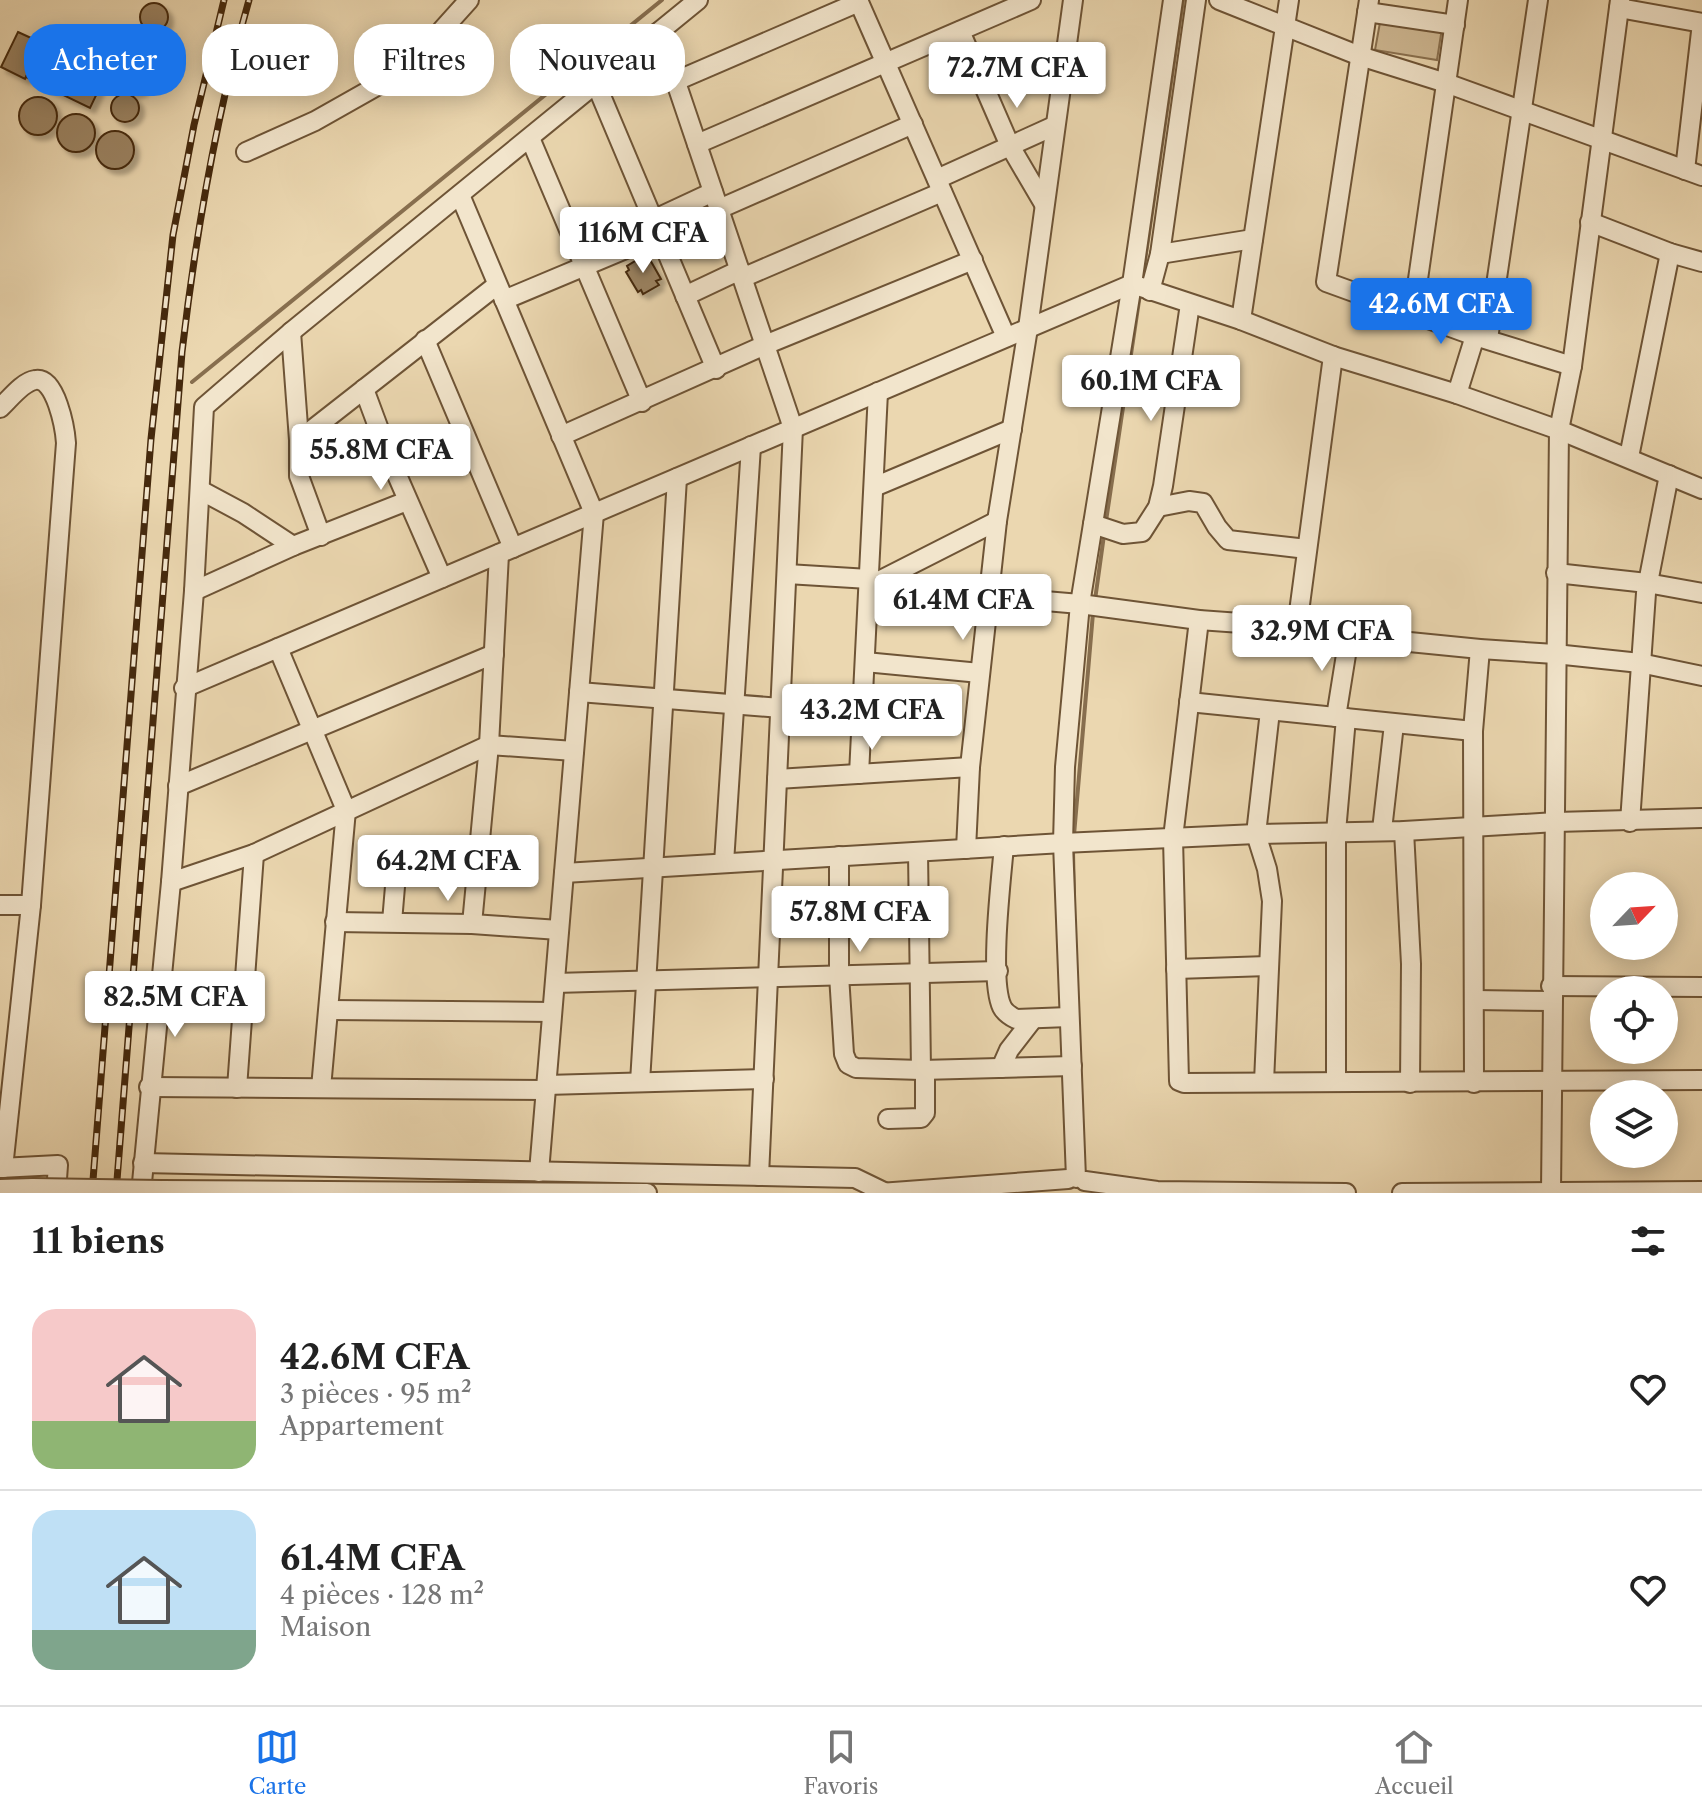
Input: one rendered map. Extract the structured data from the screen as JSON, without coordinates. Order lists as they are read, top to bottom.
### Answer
{
  "north": "top right",
  "page": {
    "chip": [
      "Acheter",
      "Louer",
      "Filtres",
      "Nouveau"
    ],
    "price": [
      "72.7M CFA",
      "116M CFA",
      "42.6M CFA",
      "60.1M CFA",
      "55.8M CFA",
      "61.4M CFA",
      "32.9M CFA",
      "43.2M CFA",
      "64.2M CFA",
      "57.8M CFA",
      "82.5M CFA"
    ],
    "heading": "11 biens",
    "list": [
      {
        "name": "42.6M CFA",
        "note": "3 pièces · 95 m² · Appartement"
      },
      {
        "name": "61.4M CFA",
        "note": "4 pièces · 128 m² · Maison"
      }
    ],
    "tabs": ["Carte", "Favoris", "Accueil"]
  }
}
